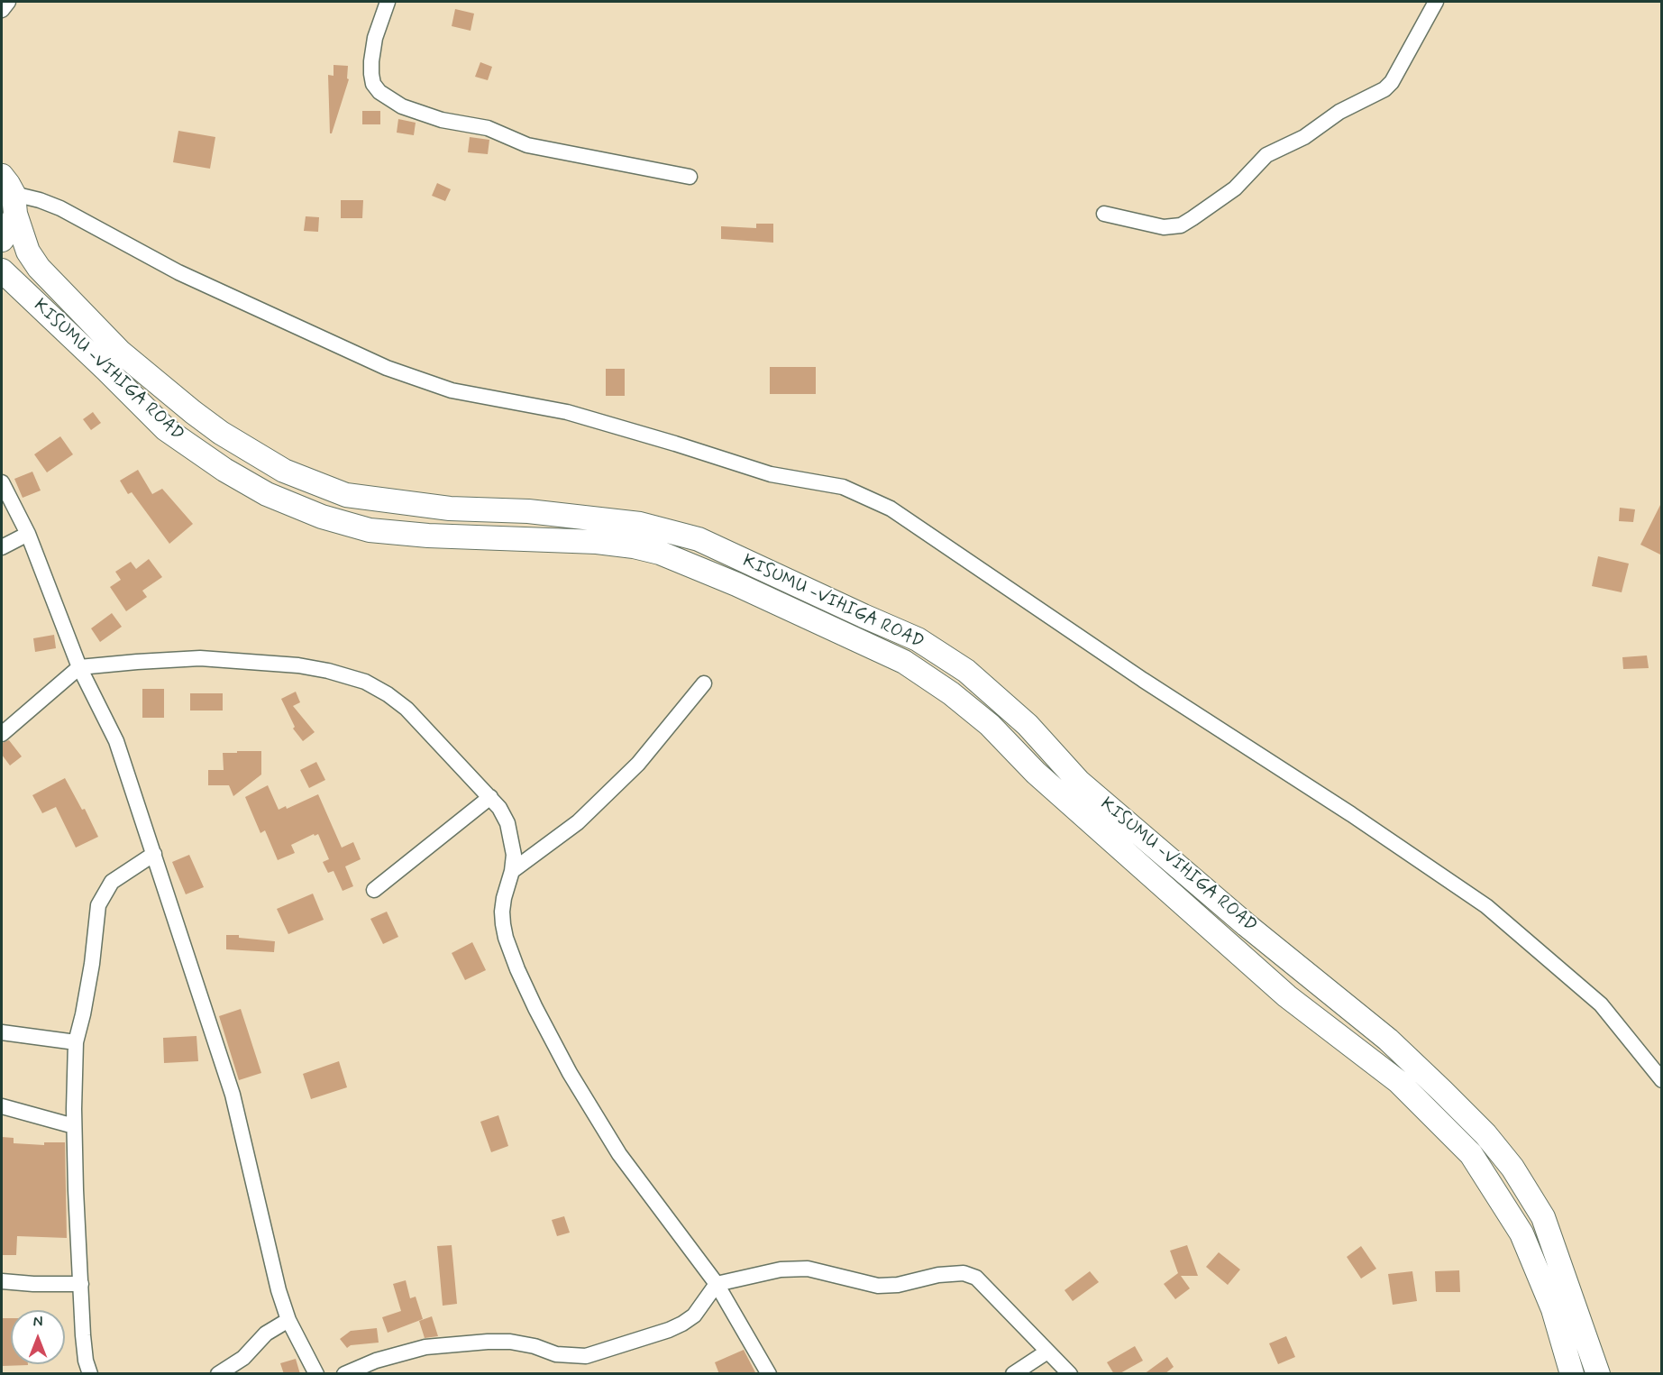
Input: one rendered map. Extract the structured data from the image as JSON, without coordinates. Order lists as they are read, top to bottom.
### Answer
{
  "streets": {
    "highway": ["KISUMU -VIHIGA ROAD"]
  },
  "north": "top"
}
